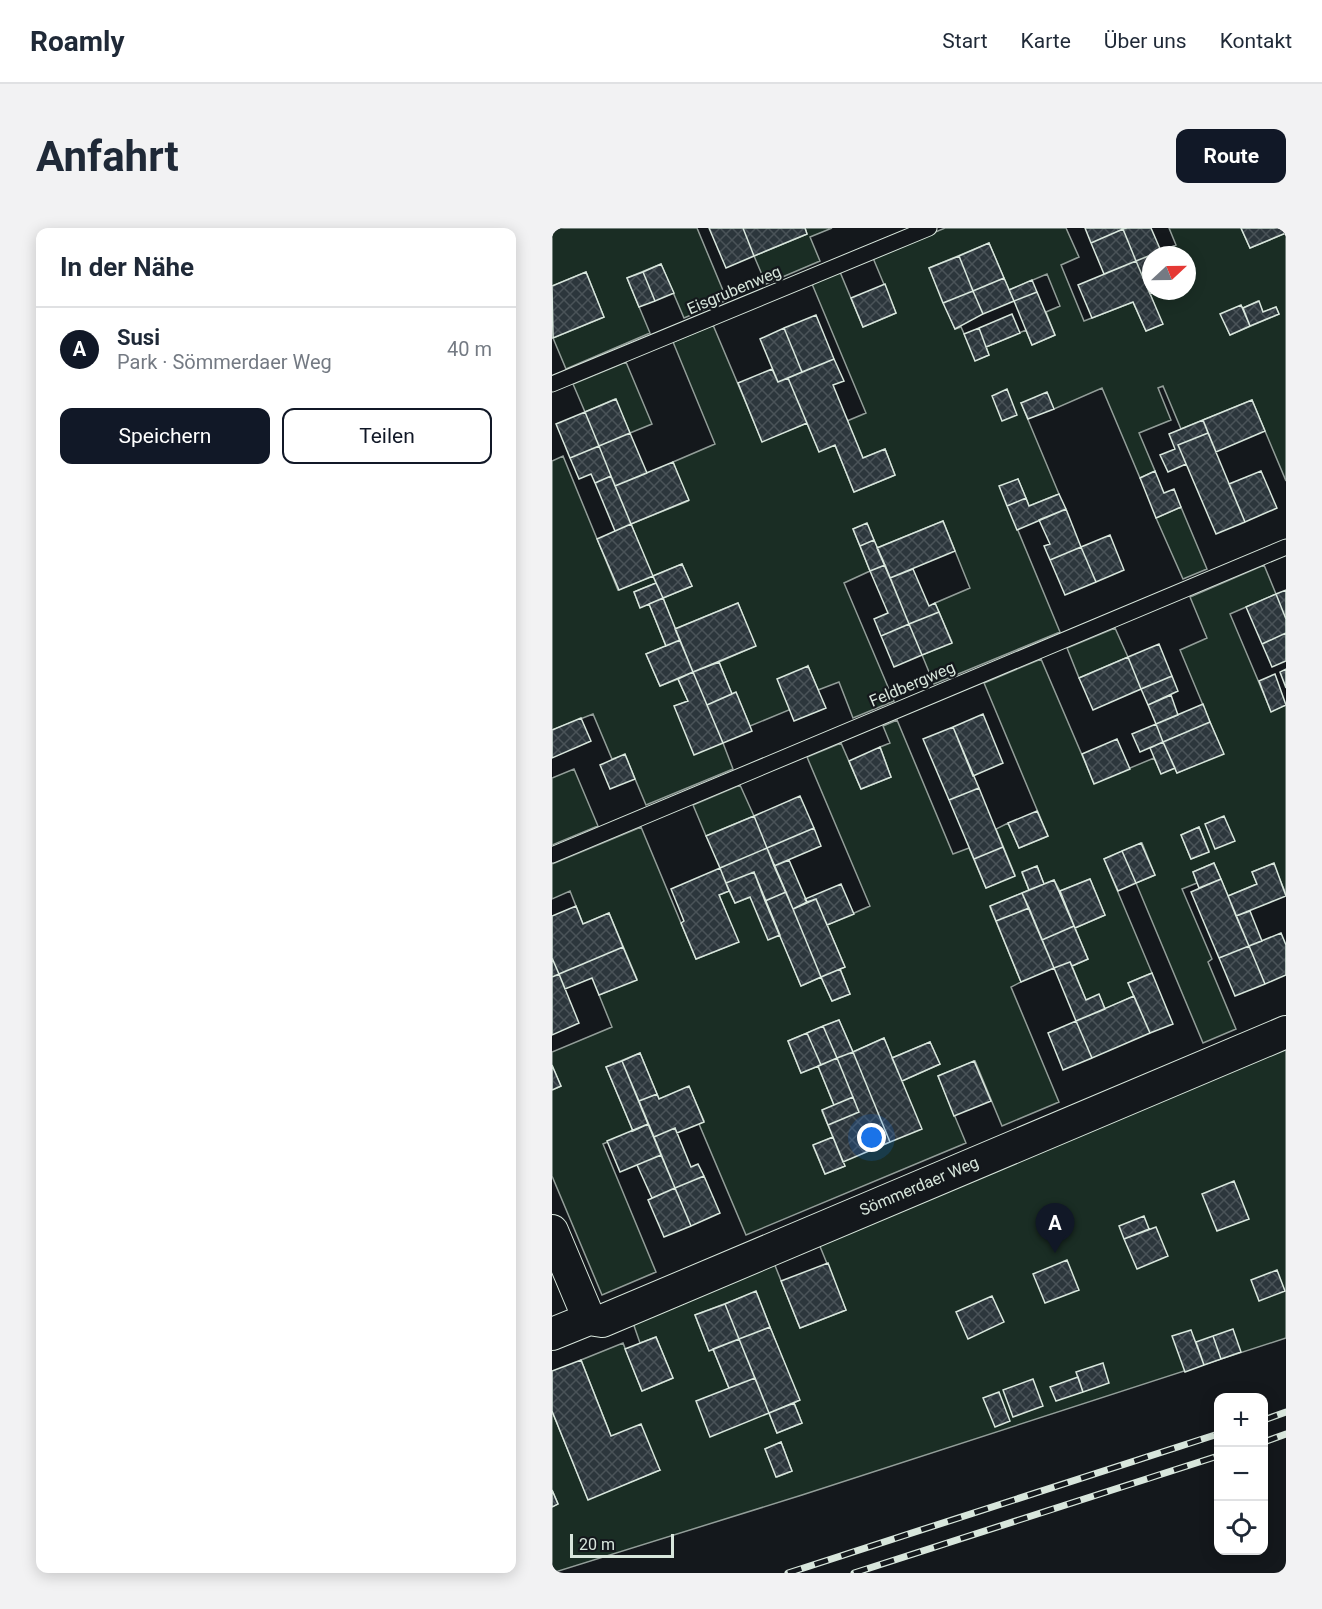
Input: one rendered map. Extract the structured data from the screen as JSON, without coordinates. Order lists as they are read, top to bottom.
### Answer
{
  "streets": {
    "street": ["Sömmerdaer Weg"],
    "lane": ["Eisgrubenweg", "Feldbergweg"]
  },
  "scale_bar": "20 m",
  "north": "right",
  "page": {
    "header": "Roamly",
    "nav": [
      "Start",
      "Karte",
      "Über uns",
      "Kontakt"
    ],
    "buttons": [
      "Route",
      ["Speichern", "Teilen"]
    ],
    "title": "Anfahrt",
    "heading": "In der Nähe",
    "list": [
      {
        "mark": "A",
        "name": "Susi",
        "note": "Park · Sömmerdaer Weg",
        "value": "40 m"
      }
    ],
    "pins": "A",
    "map_buttons": ["+", "−"],
    "scale": "20 m"
  }
}
